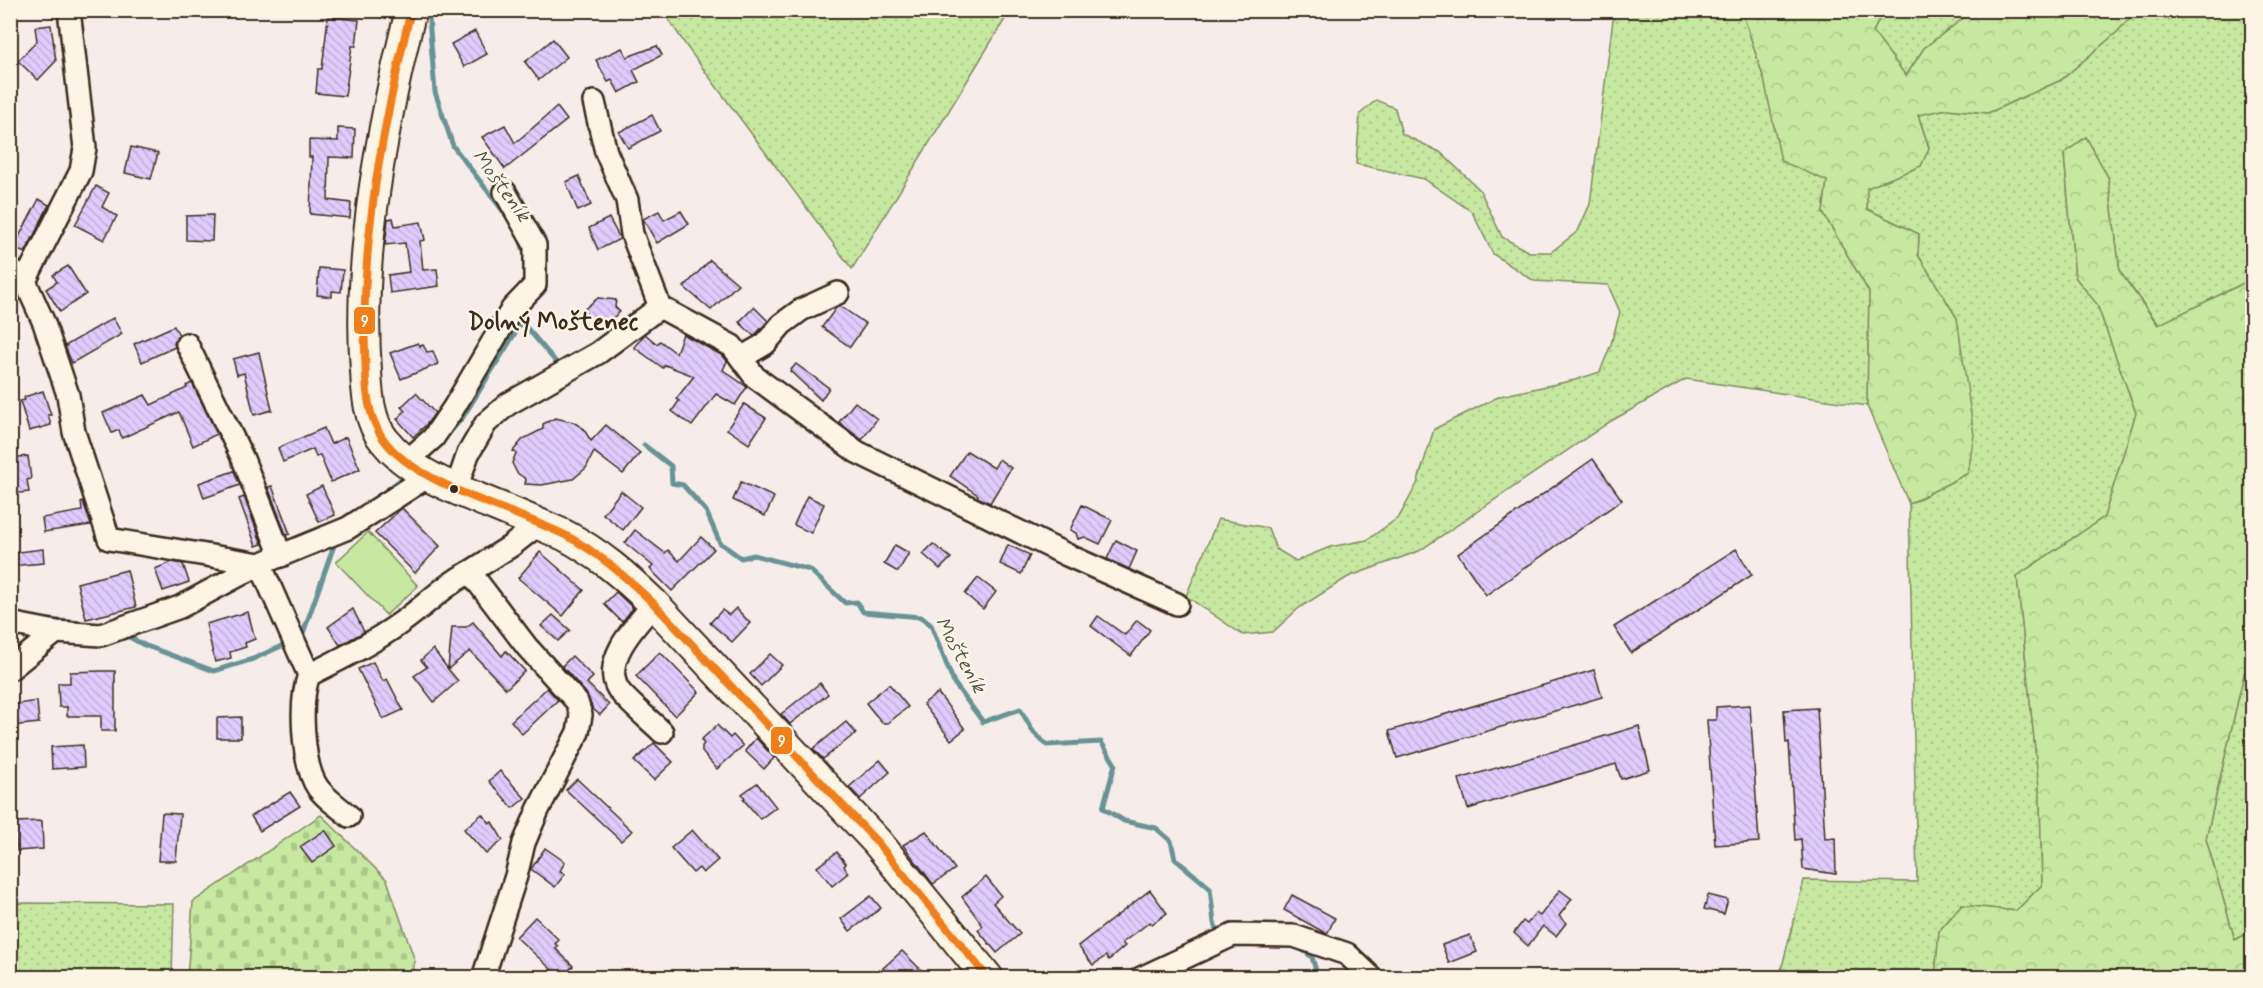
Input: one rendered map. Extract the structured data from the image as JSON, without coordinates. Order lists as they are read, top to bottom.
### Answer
{
  "districts": ["Dolný Moštenec"],
  "water": ["Mošteník"],
  "lines": ["transit line 9"]
}
